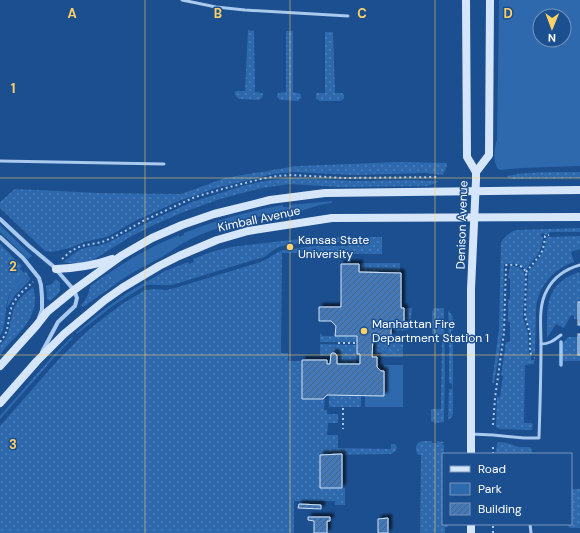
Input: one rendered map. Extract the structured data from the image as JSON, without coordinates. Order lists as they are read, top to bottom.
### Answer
{
  "streets": {
    "main road": ["Kimball Avenue", "Denison Avenue"]
  },
  "crossings": [
    ["Kimball Avenue", "Denison Avenue"]
  ],
  "places": ["Kansas State University", "Manhattan Fire Department Station 1"],
  "legend": ["Road", "Park", "Building"],
  "north": "bottom",
  "grid": {
    "columns": [
      "A",
      "B",
      "C",
      "D"
    ],
    "rows": ["1", "2", "3"]
  }
}
